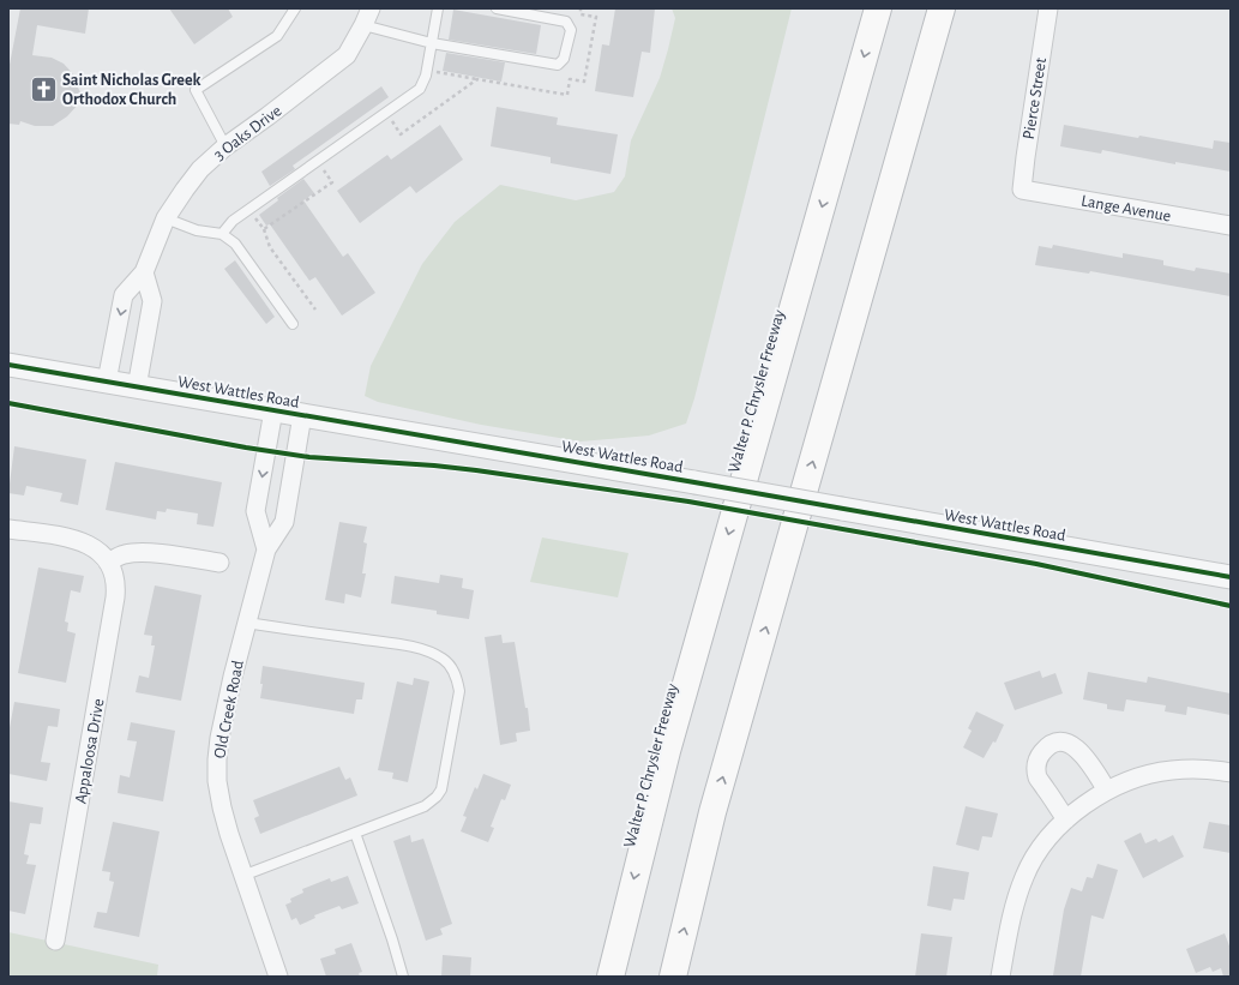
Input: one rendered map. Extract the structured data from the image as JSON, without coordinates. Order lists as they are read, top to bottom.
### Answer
{
  "streets": {
    "highway": ["Walter P. Chrysler Freeway"],
    "street": [
      "Pierce Street",
      "3 Oaks Drive",
      "Lange Avenue",
      "West Wattles Road",
      "Old Creek Road",
      "Appaloosa Drive"
    ]
  },
  "crossings": [
    ["Pierce Street", "Lange Avenue"],
    ["3 Oaks Drive", "West Wattles Road"],
    ["West Wattles Road", "Old Creek Road"]
  ],
  "places": {
    "church": ["Saint Nicholas Greek Orthodox Church"]
  }
}
